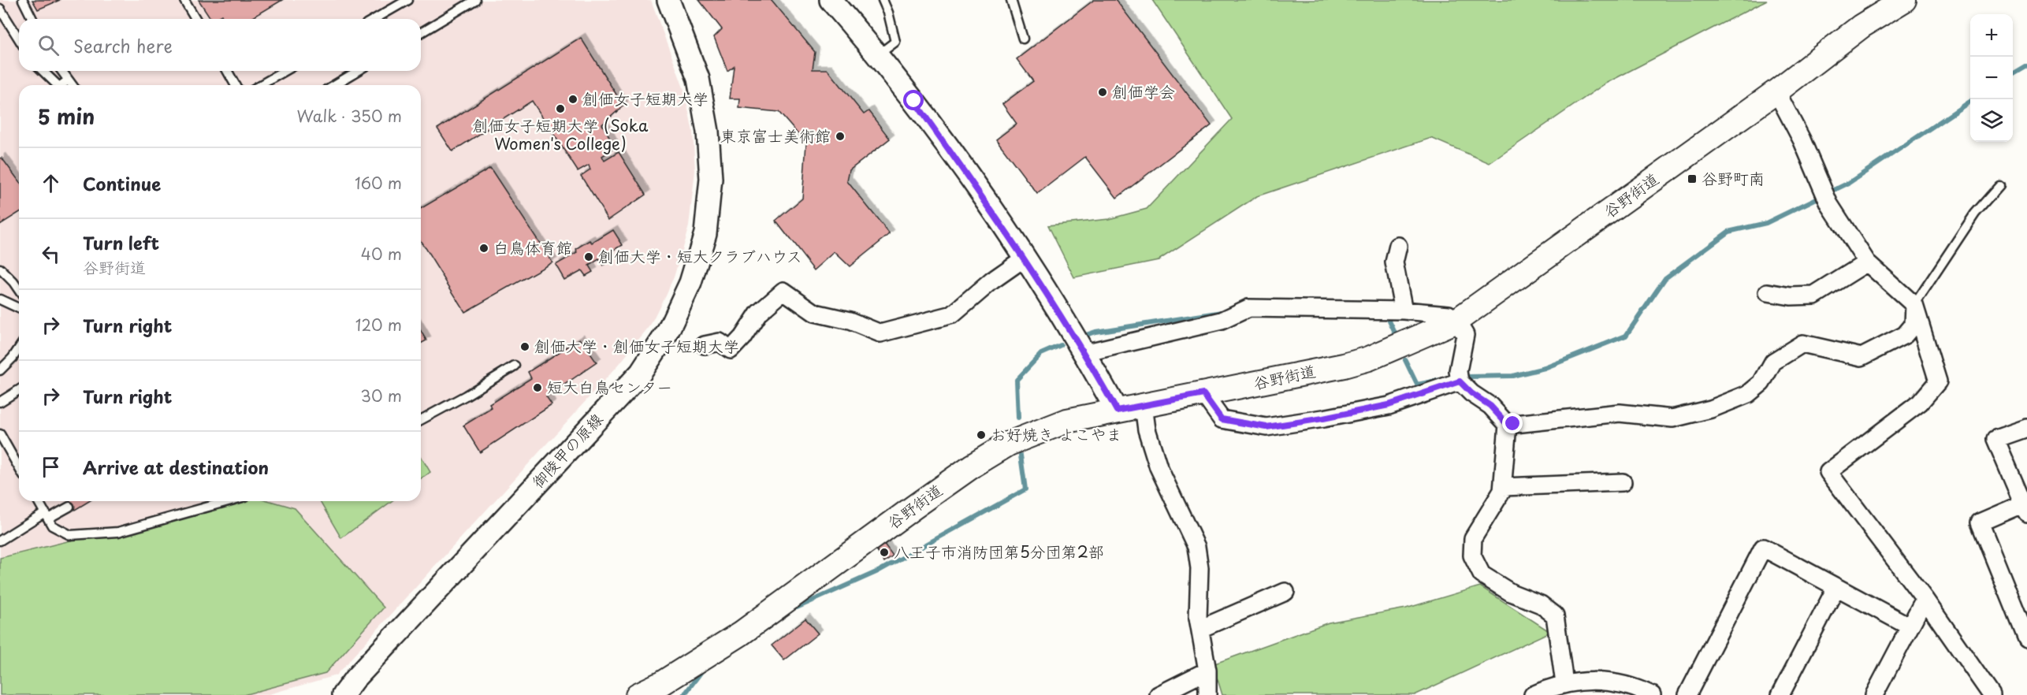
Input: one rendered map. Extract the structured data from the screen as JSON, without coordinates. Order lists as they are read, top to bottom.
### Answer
{
  "streets": {
    "main road": ["谷野街道"],
    "street": ["御陵甲の原線"]
  },
  "places": {
    "other": [
      "創価学会",
      "創価女子短期大学",
      "創価女子短期大学 (Soka Women's College)",
      "東京富士美術館",
      "白鳥体育館",
      "創価大学・短大クラブハウス",
      "創価大学・創価女子短期大学",
      "短大白鳥センター",
      "お好焼き よこやま",
      "八王子市消防団第5分団第2部"
    ],
    "transit": ["谷野町南"]
  },
  "page": {
    "map_buttons": ["+", "−"],
    "search": "Search here",
    "heading": ["5 min", "Walk · 350 m"],
    "list": [
      ["Continue", "160 m"],
      ["Turn left", "谷野街道", "40 m"],
      ["Turn right", "120 m"],
      ["Turn right", "30 m"],
      "Arrive at destination"
    ]
  }
}
